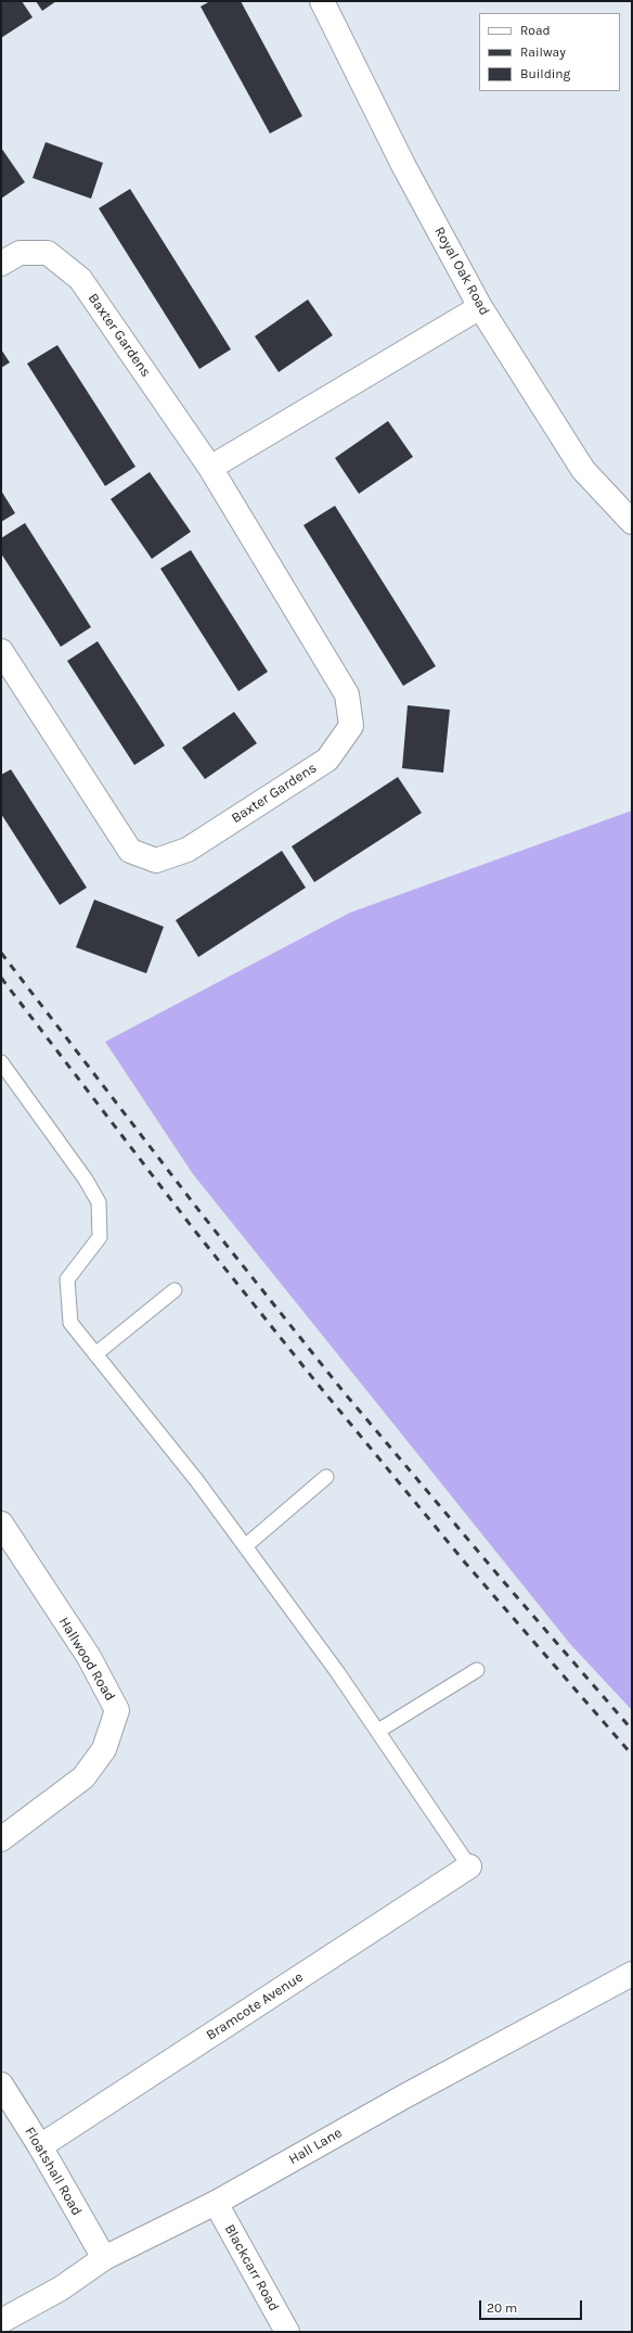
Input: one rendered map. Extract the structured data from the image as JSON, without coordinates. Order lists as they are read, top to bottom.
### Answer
{
  "streets": {
    "street": [
      "Royal Oak Road",
      "Baxter Gardens",
      "Hallwood Road",
      "Bramcote Avenue",
      "Hall Lane",
      "Floatshall Road",
      "Blackcarr Road"
    ]
  },
  "crossings": [
    ["Bramcote Avenue", "Floatshall Road"],
    ["Hall Lane", "Floatshall Road"],
    ["Hall Lane", "Blackcarr Road"]
  ],
  "legend": ["Road", "Railway", "Building"],
  "scale_bar": "20 m"
}
